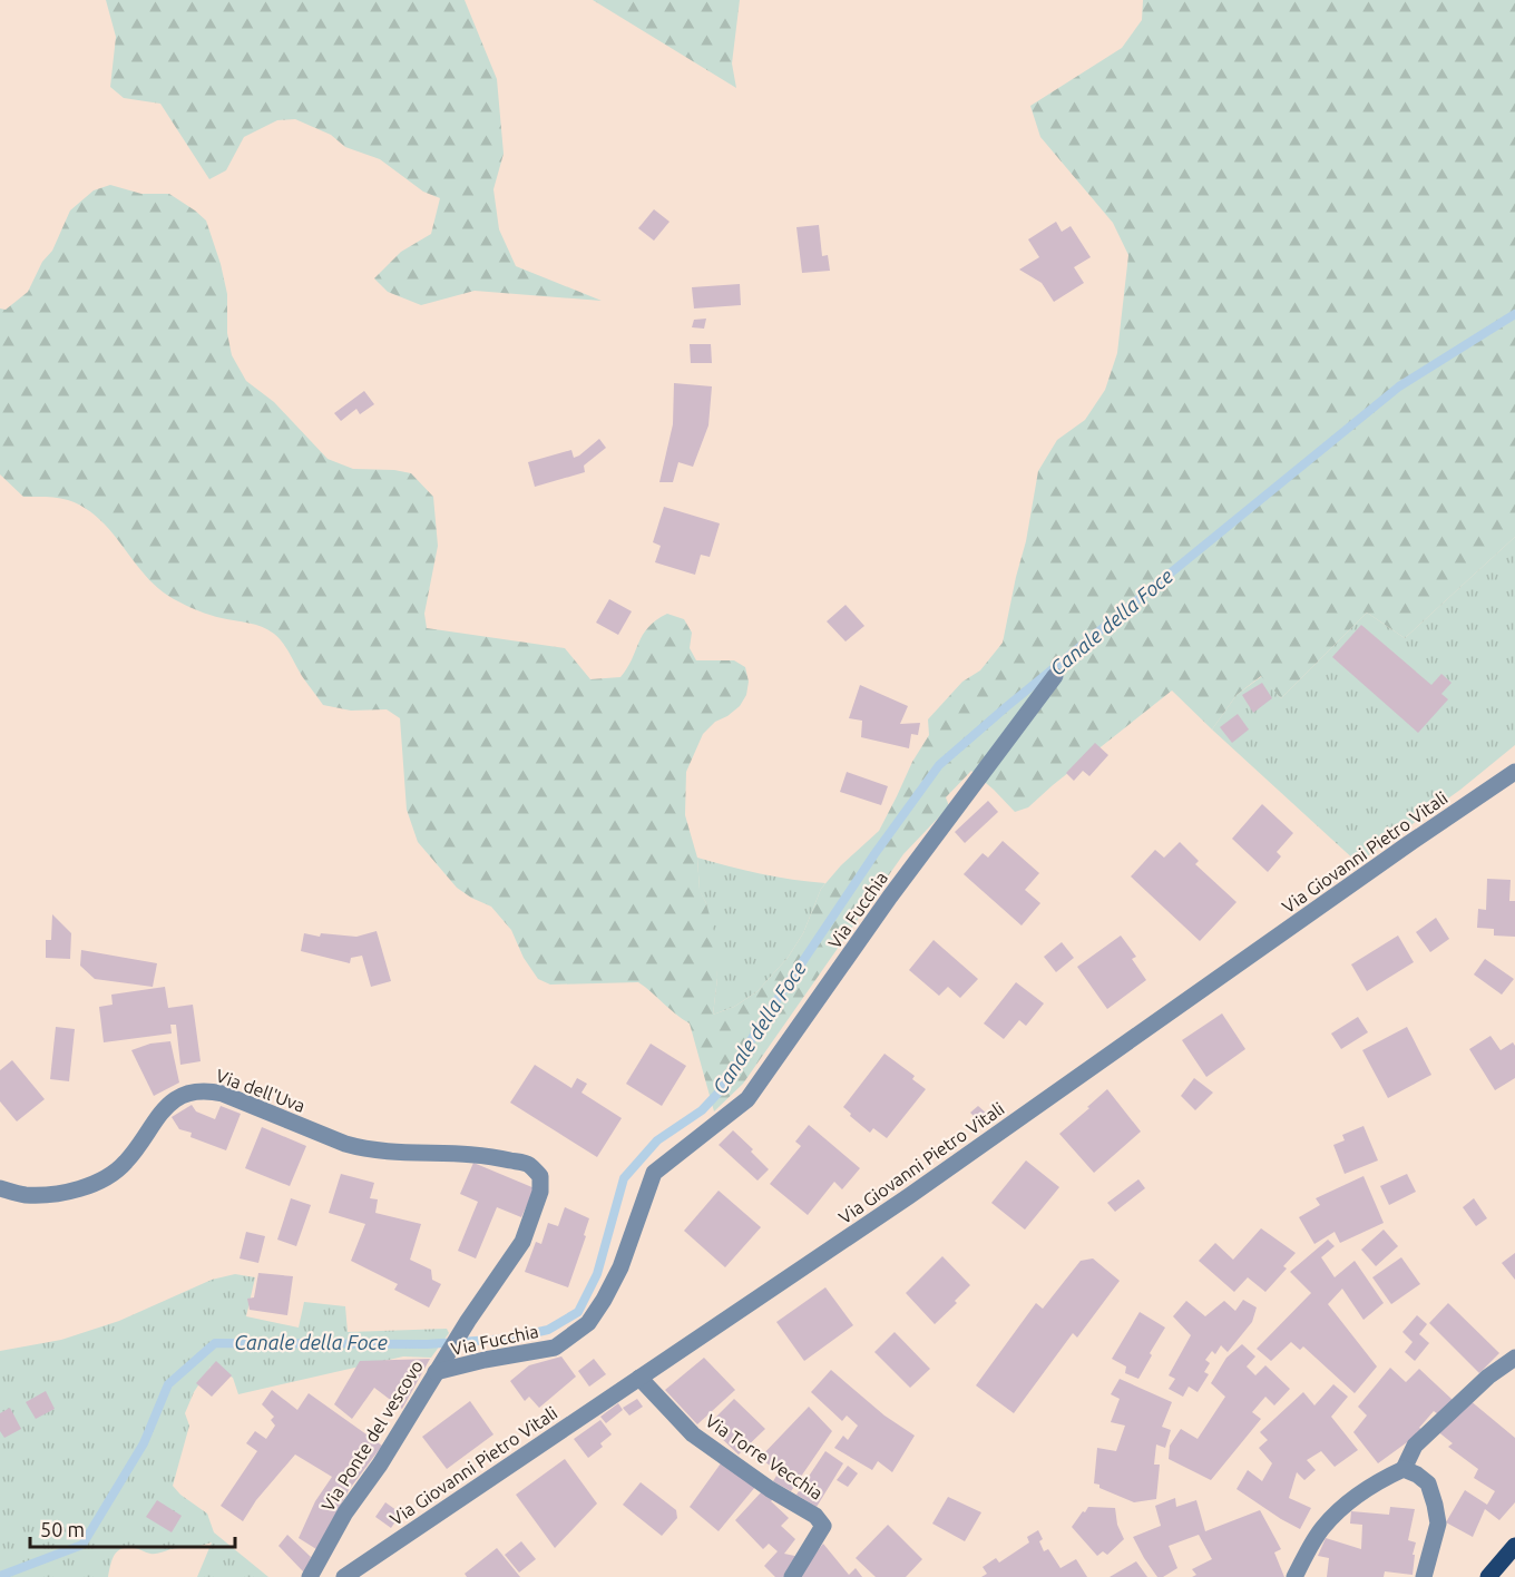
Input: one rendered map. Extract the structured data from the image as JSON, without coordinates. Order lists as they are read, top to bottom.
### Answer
{
  "streets": {
    "street": [
      "Via Giovanni Pietro Vitali",
      "Via Fucchia",
      "Via dell'Uva",
      "Via Ponte del vescovo",
      "Via Torre Vecchia"
    ]
  },
  "crossings": [
    ["Via Giovanni Pietro Vitali", "Via Torre Vecchia"],
    ["Via Fucchia", "Via Ponte del vescovo"],
    ["Via dell'Uva", "Via Ponte del vescovo"]
  ],
  "water": ["Canale della Foce"],
  "scale_bar": "50 m"
}
